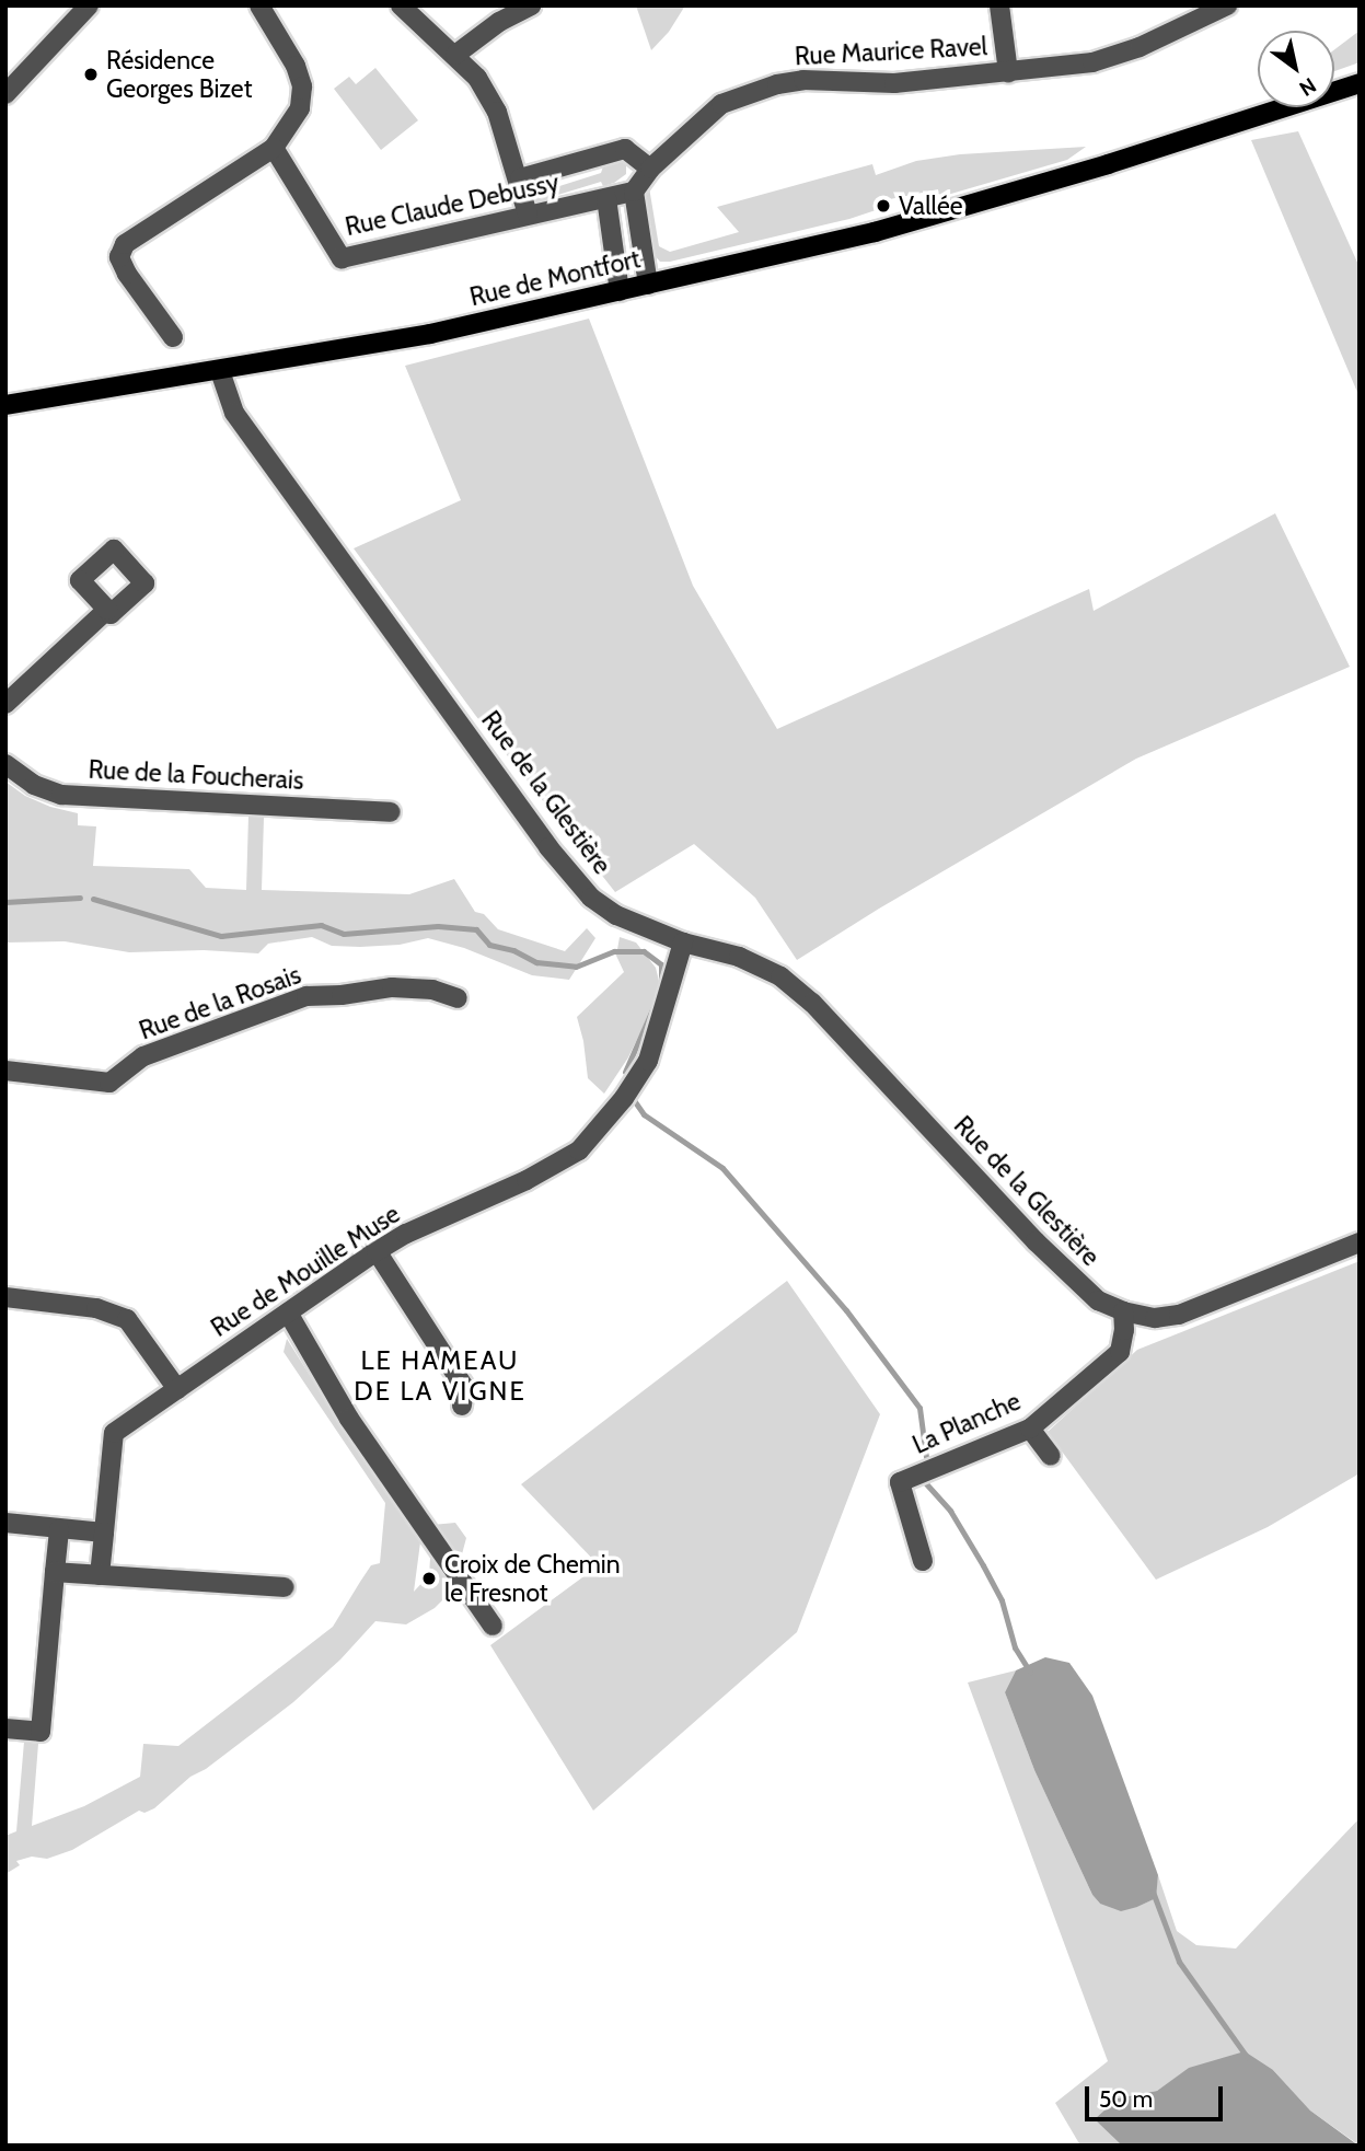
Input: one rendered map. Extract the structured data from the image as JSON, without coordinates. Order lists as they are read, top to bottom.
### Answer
{
  "streets": {
    "main road": ["Rue de Montfort"],
    "street": [
      "Rue Maurice Ravel",
      "Rue Claude Debussy",
      "Rue de la Foucherais",
      "Rue de la Glestière",
      "Rue de la Rosais",
      "Rue de Mouille Muse",
      "La Planche"
    ]
  },
  "crossings": [
    ["Rue Maurice Ravel", "Rue Claude Debussy"],
    ["Rue de Montfort", "Rue de la Glestière"],
    ["Rue de la Glestière", "Rue de Mouille Muse"],
    ["Rue de la Glestière", "La Planche"]
  ],
  "districts": ["LE HAMEAU DE LA VIGNE"],
  "places": ["Résidence Georges Bizet", "Vallée", "Croix de Chemin le Fresnot"],
  "scale_bar": "50 m",
  "north": "bottom right"
}
